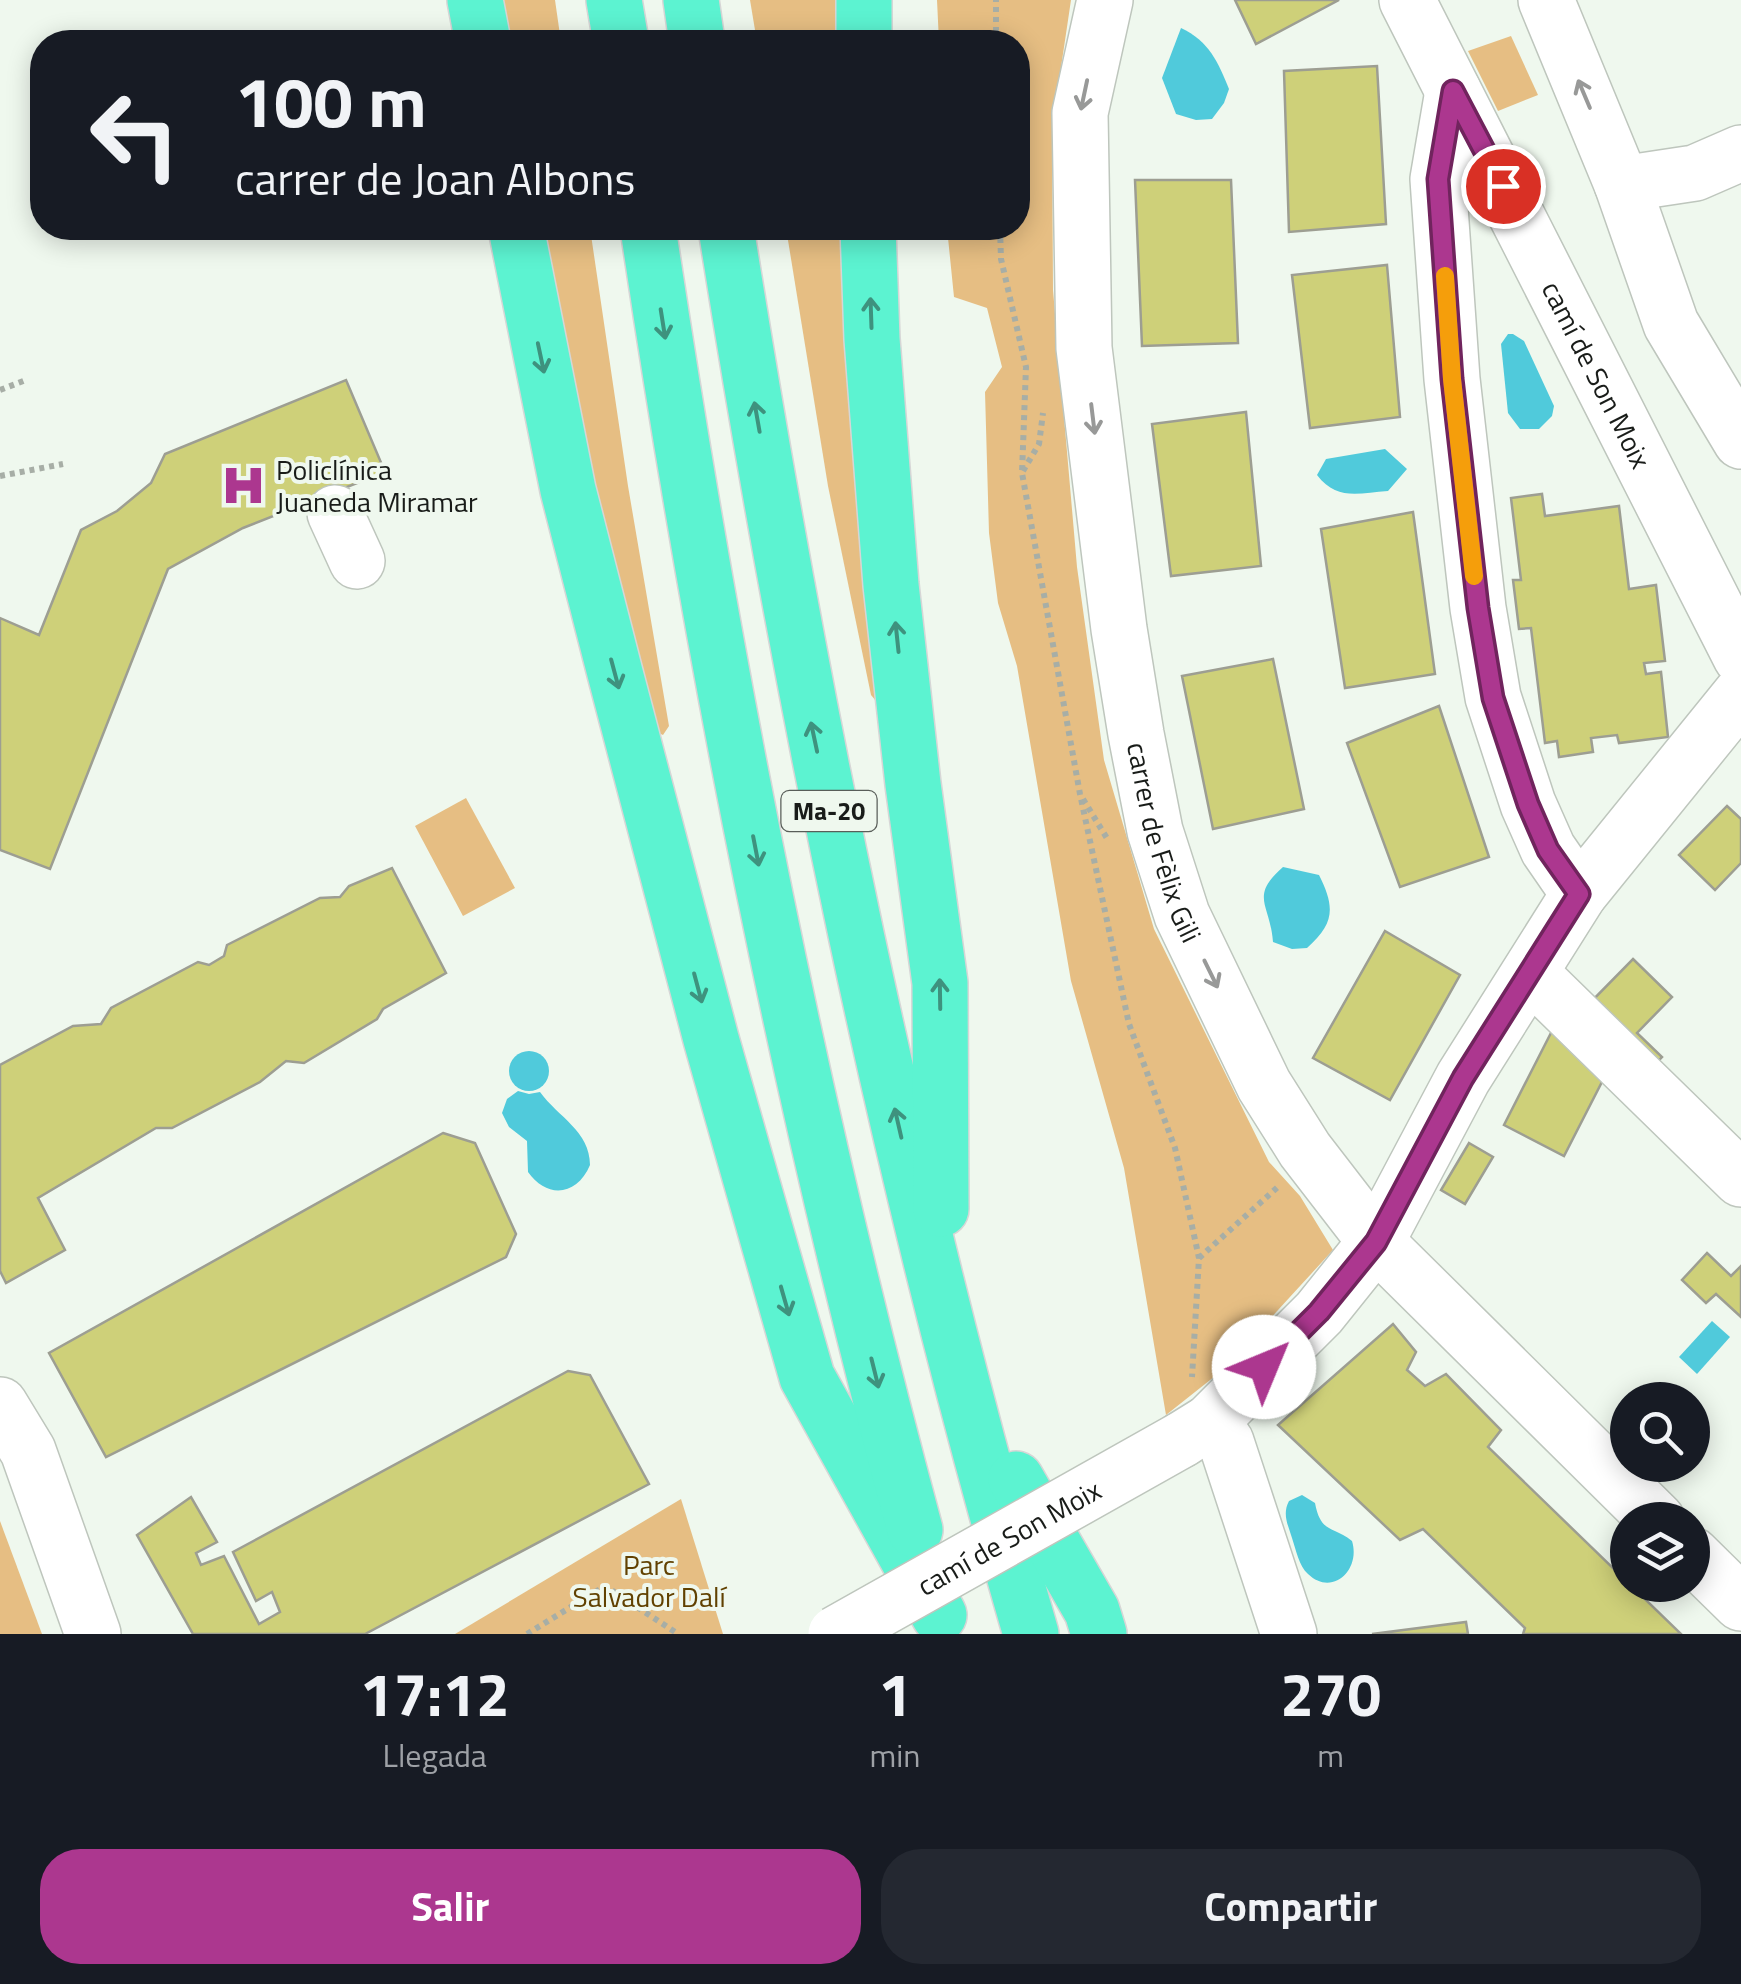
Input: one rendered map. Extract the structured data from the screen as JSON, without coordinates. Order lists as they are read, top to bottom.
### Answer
{
  "streets": {
    "highway": ["Ma-20"],
    "street": ["camí de Son Moix", "carrer de Fèlix Gili"]
  },
  "crossings": [
    ["camí de Son Moix", "carrer de Fèlix Gili"]
  ],
  "parks": ["Parc Salvador Dalí"],
  "places": {
    "hospital": ["Policlínica Juaneda Miramar"]
  },
  "page": {
    "turn": ["100 m", "carrer de Joan Albons"],
    "eta": [
      "17:12",
      "Llegada",
      "1",
      "min",
      "270",
      "m"
    ],
    "buttons": ["Salir", "Compartir"]
  }
}
